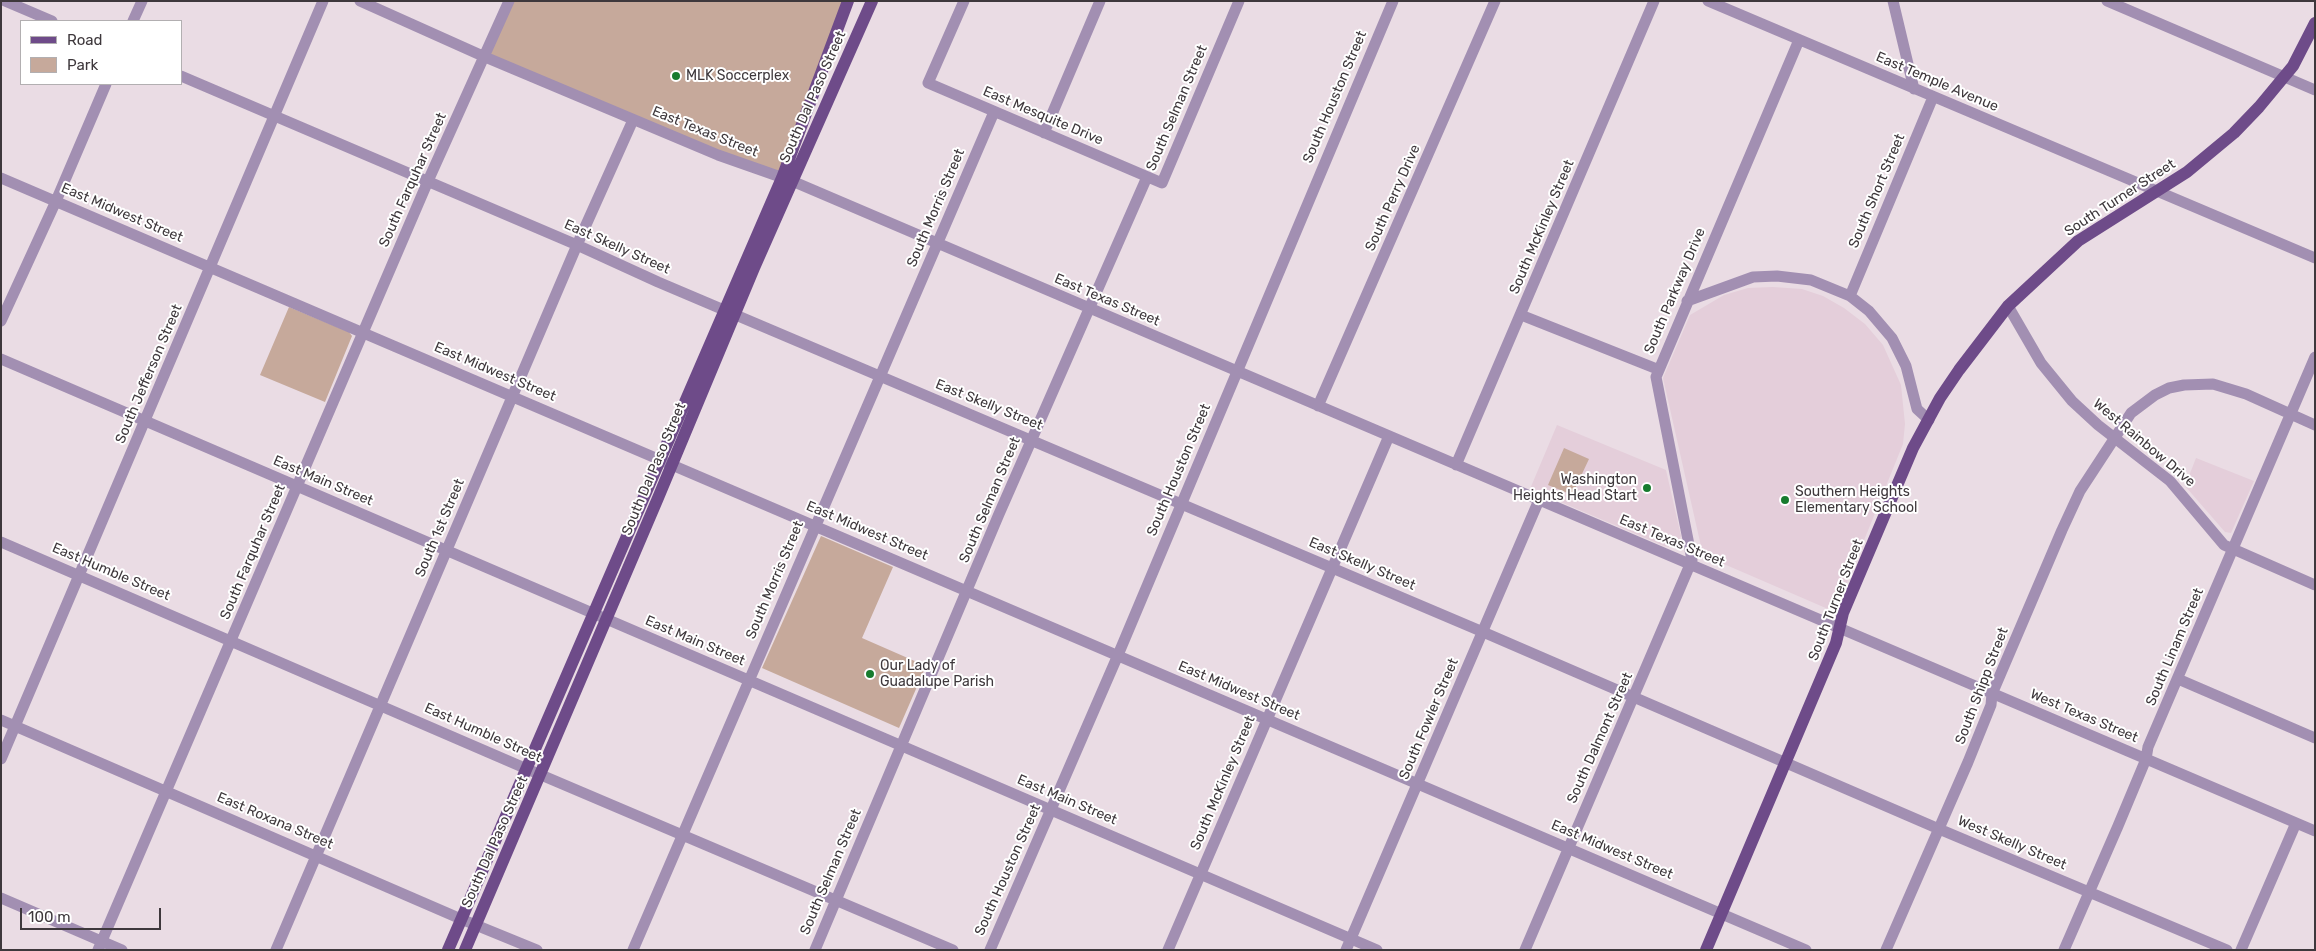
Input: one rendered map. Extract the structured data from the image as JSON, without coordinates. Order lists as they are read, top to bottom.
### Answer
{
  "streets": {
    "main road": ["South Dal Paso Street", "South Turner Street"],
    "street": [
      "East Temple Avenue",
      "South Houston Street",
      "South Selman Street",
      "East Mesquite Drive",
      "East Texas Street",
      "South Farquhar Street",
      "South Short Street",
      "South Perry Drive",
      "South Morris Street",
      "East Midwest Street",
      "South McKinley Street",
      "East Skelly Street",
      "South Parkway Drive",
      "South Jefferson Street",
      "West Rainbow Drive",
      "East Main Street",
      "South 1st Street",
      "East Humble Street",
      "South Linam Street",
      "South Shipp Street",
      "West Texas Street",
      "South Fowler Street",
      "South Dalmont Street",
      "East Roxana Street",
      "West Skelly Street"
    ]
  },
  "crossings": [
    ["East Temple Avenue", "South Short Street"],
    ["East Temple Avenue", "South Turner Street"],
    ["East Temple Avenue", "South Parkway Drive"],
    ["South Dal Paso Street", "East Texas Street"],
    ["South Dal Paso Street", "East Midwest Street"],
    ["South Dal Paso Street", "East Skelly Street"],
    ["South Dal Paso Street", "East Main Street"],
    ["South Dal Paso Street", "East Humble Street"],
    ["South Dal Paso Street", "East Roxana Street"],
    ["South Houston Street", "East Texas Street"],
    ["South Houston Street", "East Midwest Street"],
    ["South Houston Street", "East Skelly Street"],
    ["South Houston Street", "East Main Street"],
    ["South Selman Street", "East Mesquite Drive"],
    ["South Selman Street", "East Texas Street"],
    ["South Selman Street", "East Midwest Street"],
    ["South Selman Street", "East Skelly Street"],
    ["South Selman Street", "East Main Street"],
    ["South Selman Street", "East Humble Street"],
    ["East Mesquite Drive", "South Morris Street"],
    ["East Texas Street", "South Farquhar Street"],
    ["East Texas Street", "South Perry Drive"],
    ["East Texas Street", "South Turner Street"],
    ["East Texas Street", "South Morris Street"],
    ["East Texas Street", "South McKinley Street"],
    ["East Texas Street", "South Parkway Drive"],
    ["East Texas Street", "South 1st Street"],
    ["East Texas Street", "West Texas Street"],
    ["East Texas Street", "South Fowler Street"],
    ["East Texas Street", "South Dalmont Street"],
    ["South Farquhar Street", "East Midwest Street"],
    ["South Farquhar Street", "East Skelly Street"],
    ["South Farquhar Street", "East Main Street"],
    ["South Farquhar Street", "East Humble Street"],
    ["South Farquhar Street", "East Roxana Street"],
    ["South Turner Street", "East Midwest Street"],
    ["South Turner Street", "East Skelly Street"],
    ["South Turner Street", "West Rainbow Drive"],
    ["South Turner Street", "West Texas Street"],
    ["South Turner Street", "West Skelly Street"],
    ["South Morris Street", "East Midwest Street"],
    ["South Morris Street", "East Skelly Street"],
    ["South Morris Street", "East Main Street"],
    ["South Morris Street", "East Humble Street"],
    ["East Midwest Street", "South McKinley Street"],
    ["East Midwest Street", "South Jefferson Street"],
    ["East Midwest Street", "South 1st Street"],
    ["East Midwest Street", "South Fowler Street"],
    ["East Midwest Street", "South Dalmont Street"],
    ["South McKinley Street", "East Skelly Street"],
    ["South McKinley Street", "East Main Street"],
    ["East Skelly Street", "South Jefferson Street"],
    ["East Skelly Street", "South 1st Street"],
    ["East Skelly Street", "South Fowler Street"],
    ["East Skelly Street", "South Dalmont Street"],
    ["East Skelly Street", "West Skelly Street"],
    ["South Parkway Drive", "South Dalmont Street"],
    ["South Jefferson Street", "East Main Street"],
    ["South Jefferson Street", "East Humble Street"],
    ["South Jefferson Street", "East Roxana Street"],
    ["West Rainbow Drive", "South Linam Street"],
    ["West Rainbow Drive", "South Shipp Street"],
    ["East Main Street", "South 1st Street"],
    ["East Main Street", "South Fowler Street"],
    ["South 1st Street", "East Humble Street"],
    ["South 1st Street", "East Roxana Street"],
    ["South Linam Street", "South Shipp Street"],
    ["South Linam Street", "West Texas Street"],
    ["South Linam Street", "West Skelly Street"],
    ["South Shipp Street", "West Texas Street"],
    ["South Shipp Street", "West Skelly Street"]
  ],
  "places": [
    "MLK Soccerplex",
    "Washington Heights Head Start",
    "Southern Heights Elementary School",
    "Our Lady of Guadalupe Parish"
  ],
  "legend": ["Road", "Park"],
  "scale_bar": "100 m"
}
